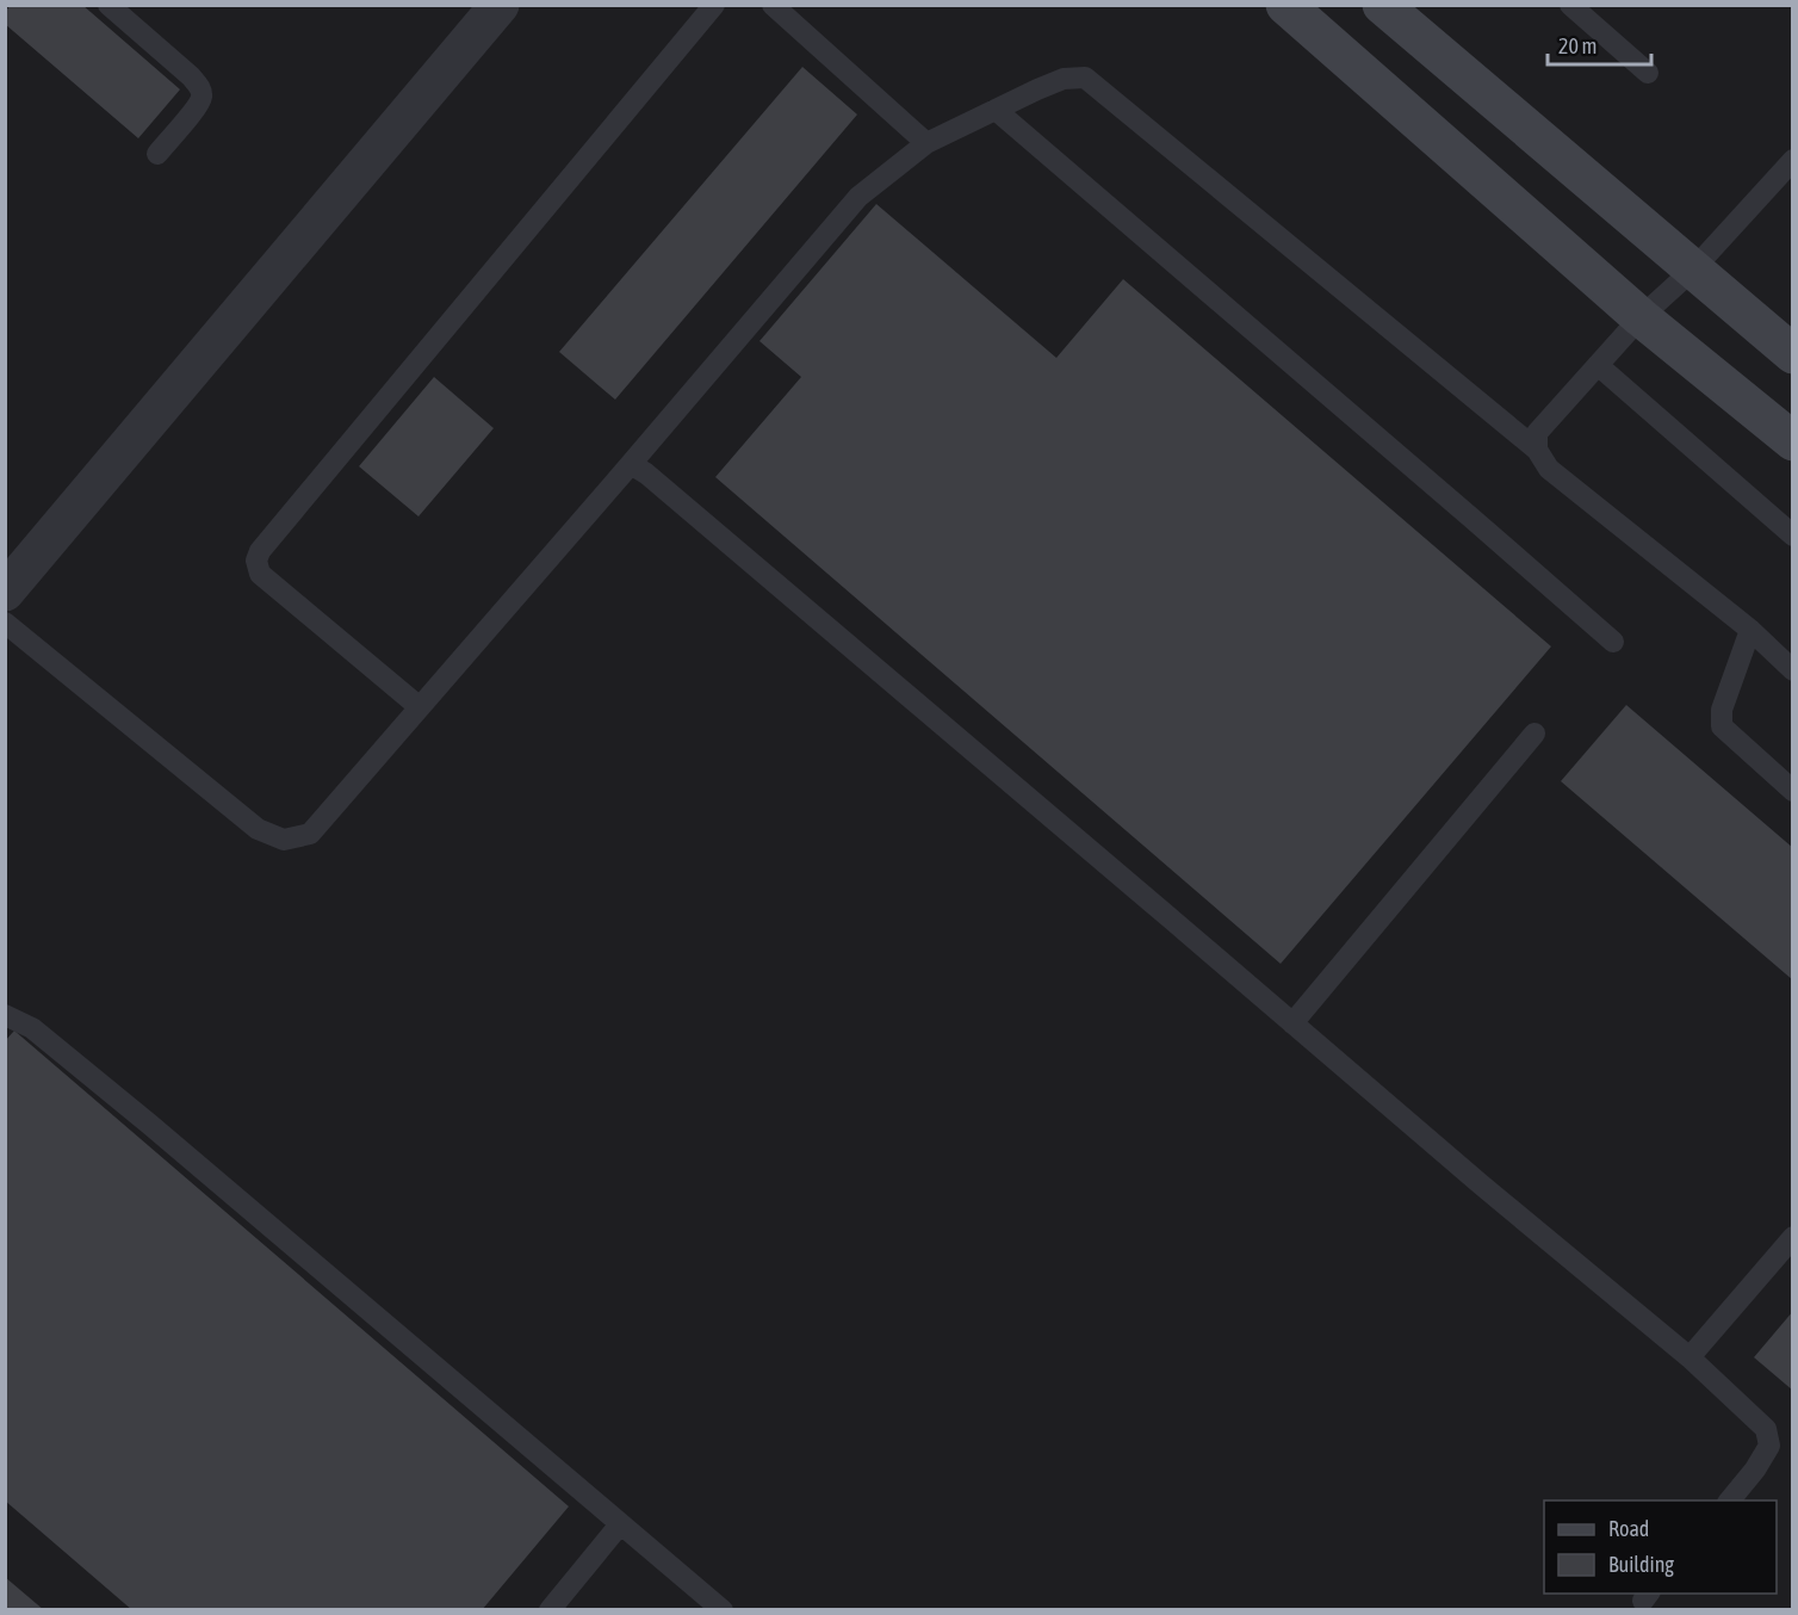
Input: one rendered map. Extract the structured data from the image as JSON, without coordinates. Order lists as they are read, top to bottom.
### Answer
{
  "legend": ["Road", "Building"],
  "scale_bar": "20 m"
}
